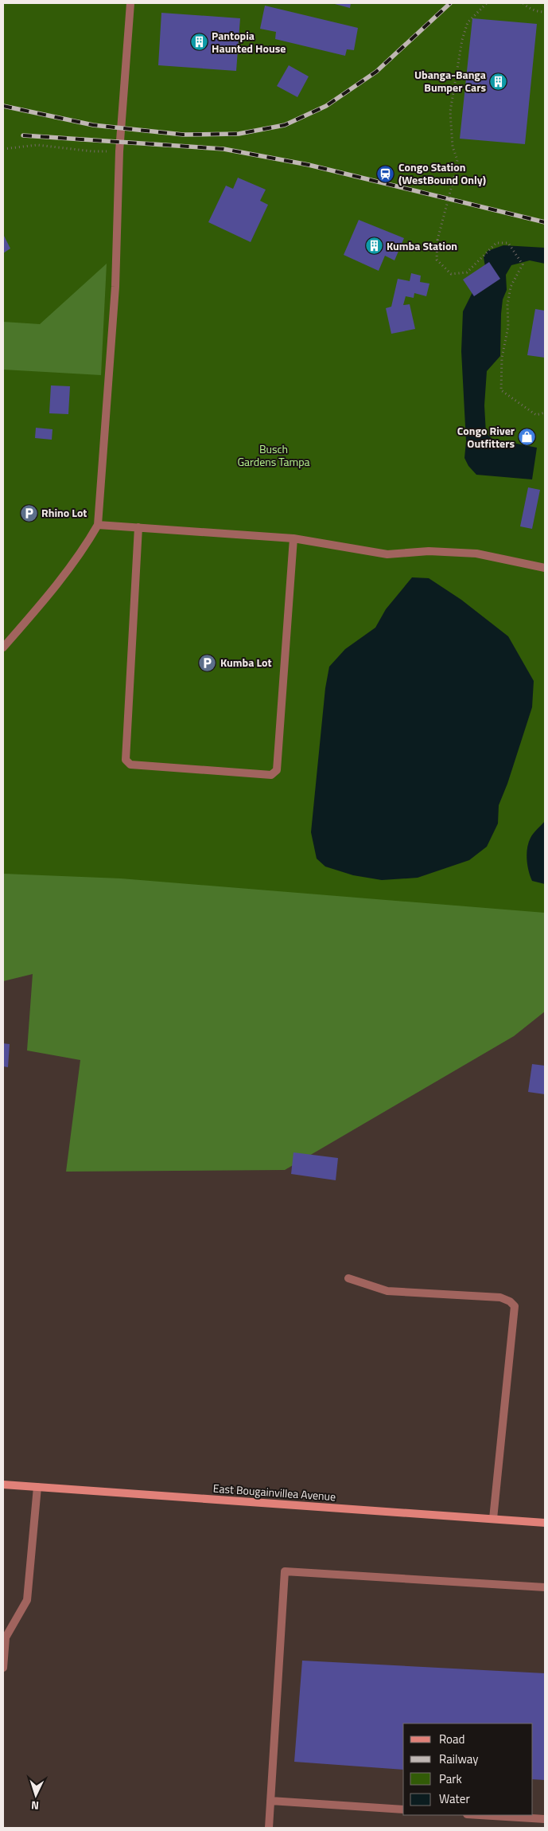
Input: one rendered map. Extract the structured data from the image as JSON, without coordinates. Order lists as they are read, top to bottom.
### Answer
{
  "streets": {
    "street": ["East Bougainvillea Avenue"]
  },
  "parks": ["Busch Gardens Tampa"],
  "places": {
    "building": ["Pantopia Haunted House", "Ubanga-Banga Bumper Cars", "Kumba Station"],
    "station": ["Congo Station (WestBound Only)"],
    "shop": ["Congo River Outfitters"],
    "parking": ["Rhino Lot", "Kumba Lot"]
  },
  "legend": [
    "Road",
    "Railway",
    "Park",
    "Water"
  ],
  "north": "bottom"
}
